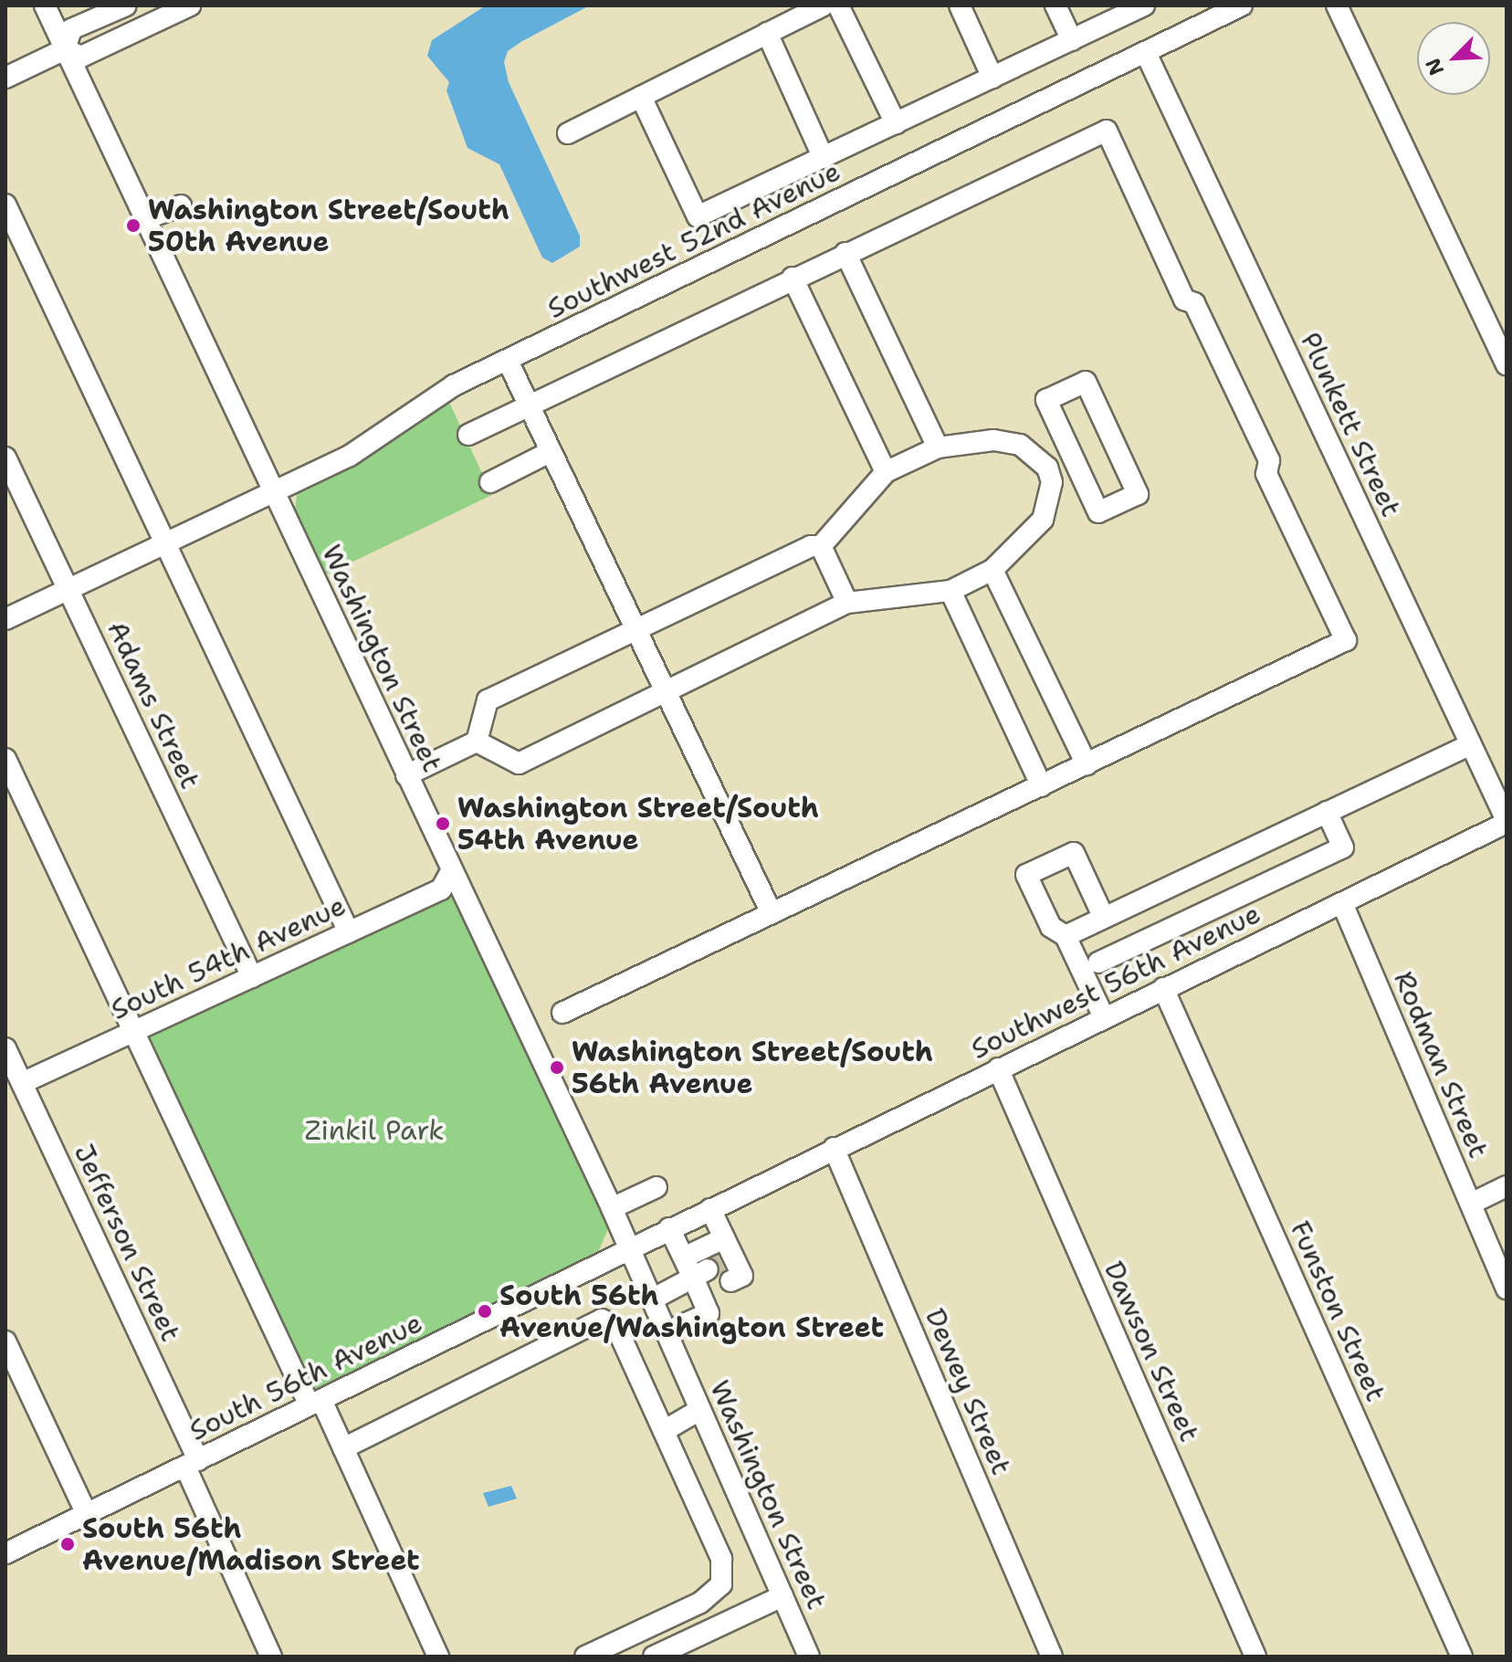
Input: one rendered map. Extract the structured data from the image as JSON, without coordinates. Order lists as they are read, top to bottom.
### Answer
{
  "streets": {
    "street": [
      "Southwest 52nd Avenue",
      "Plunkett Street",
      "Washington Street",
      "Adams Street",
      "South 54th Avenue",
      "Southwest 56th Avenue",
      "Rodman Street",
      "Jefferson Street",
      "Funston Street",
      "Dawson Street",
      "South 56th Avenue",
      "Dewey Street"
    ]
  },
  "crossings": [
    ["Southwest 52nd Avenue", "Plunkett Street"],
    ["Southwest 52nd Avenue", "Washington Street"],
    ["Southwest 52nd Avenue", "Adams Street"],
    ["Plunkett Street", "Southwest 56th Avenue"],
    ["Washington Street", "South 54th Avenue"],
    ["Washington Street", "Southwest 56th Avenue"],
    ["Washington Street", "South 56th Avenue"],
    ["Adams Street", "South 54th Avenue"],
    ["South 54th Avenue", "Jefferson Street"],
    ["Southwest 56th Avenue", "Rodman Street"],
    ["Southwest 56th Avenue", "Funston Street"],
    ["Southwest 56th Avenue", "Dawson Street"],
    ["Southwest 56th Avenue", "South 56th Avenue"],
    ["Southwest 56th Avenue", "Dewey Street"],
    ["Jefferson Street", "South 56th Avenue"]
  ],
  "parks": ["Zinkil Park"],
  "places": [
    "Washington Street/South 50th Avenue",
    "Washington Street/South 54th Avenue",
    "Washington Street/South 56th Avenue",
    "South 56th Avenue/Washington Street",
    "South 56th Avenue/Madison Street"
  ],
  "north": "bottom left"
}
